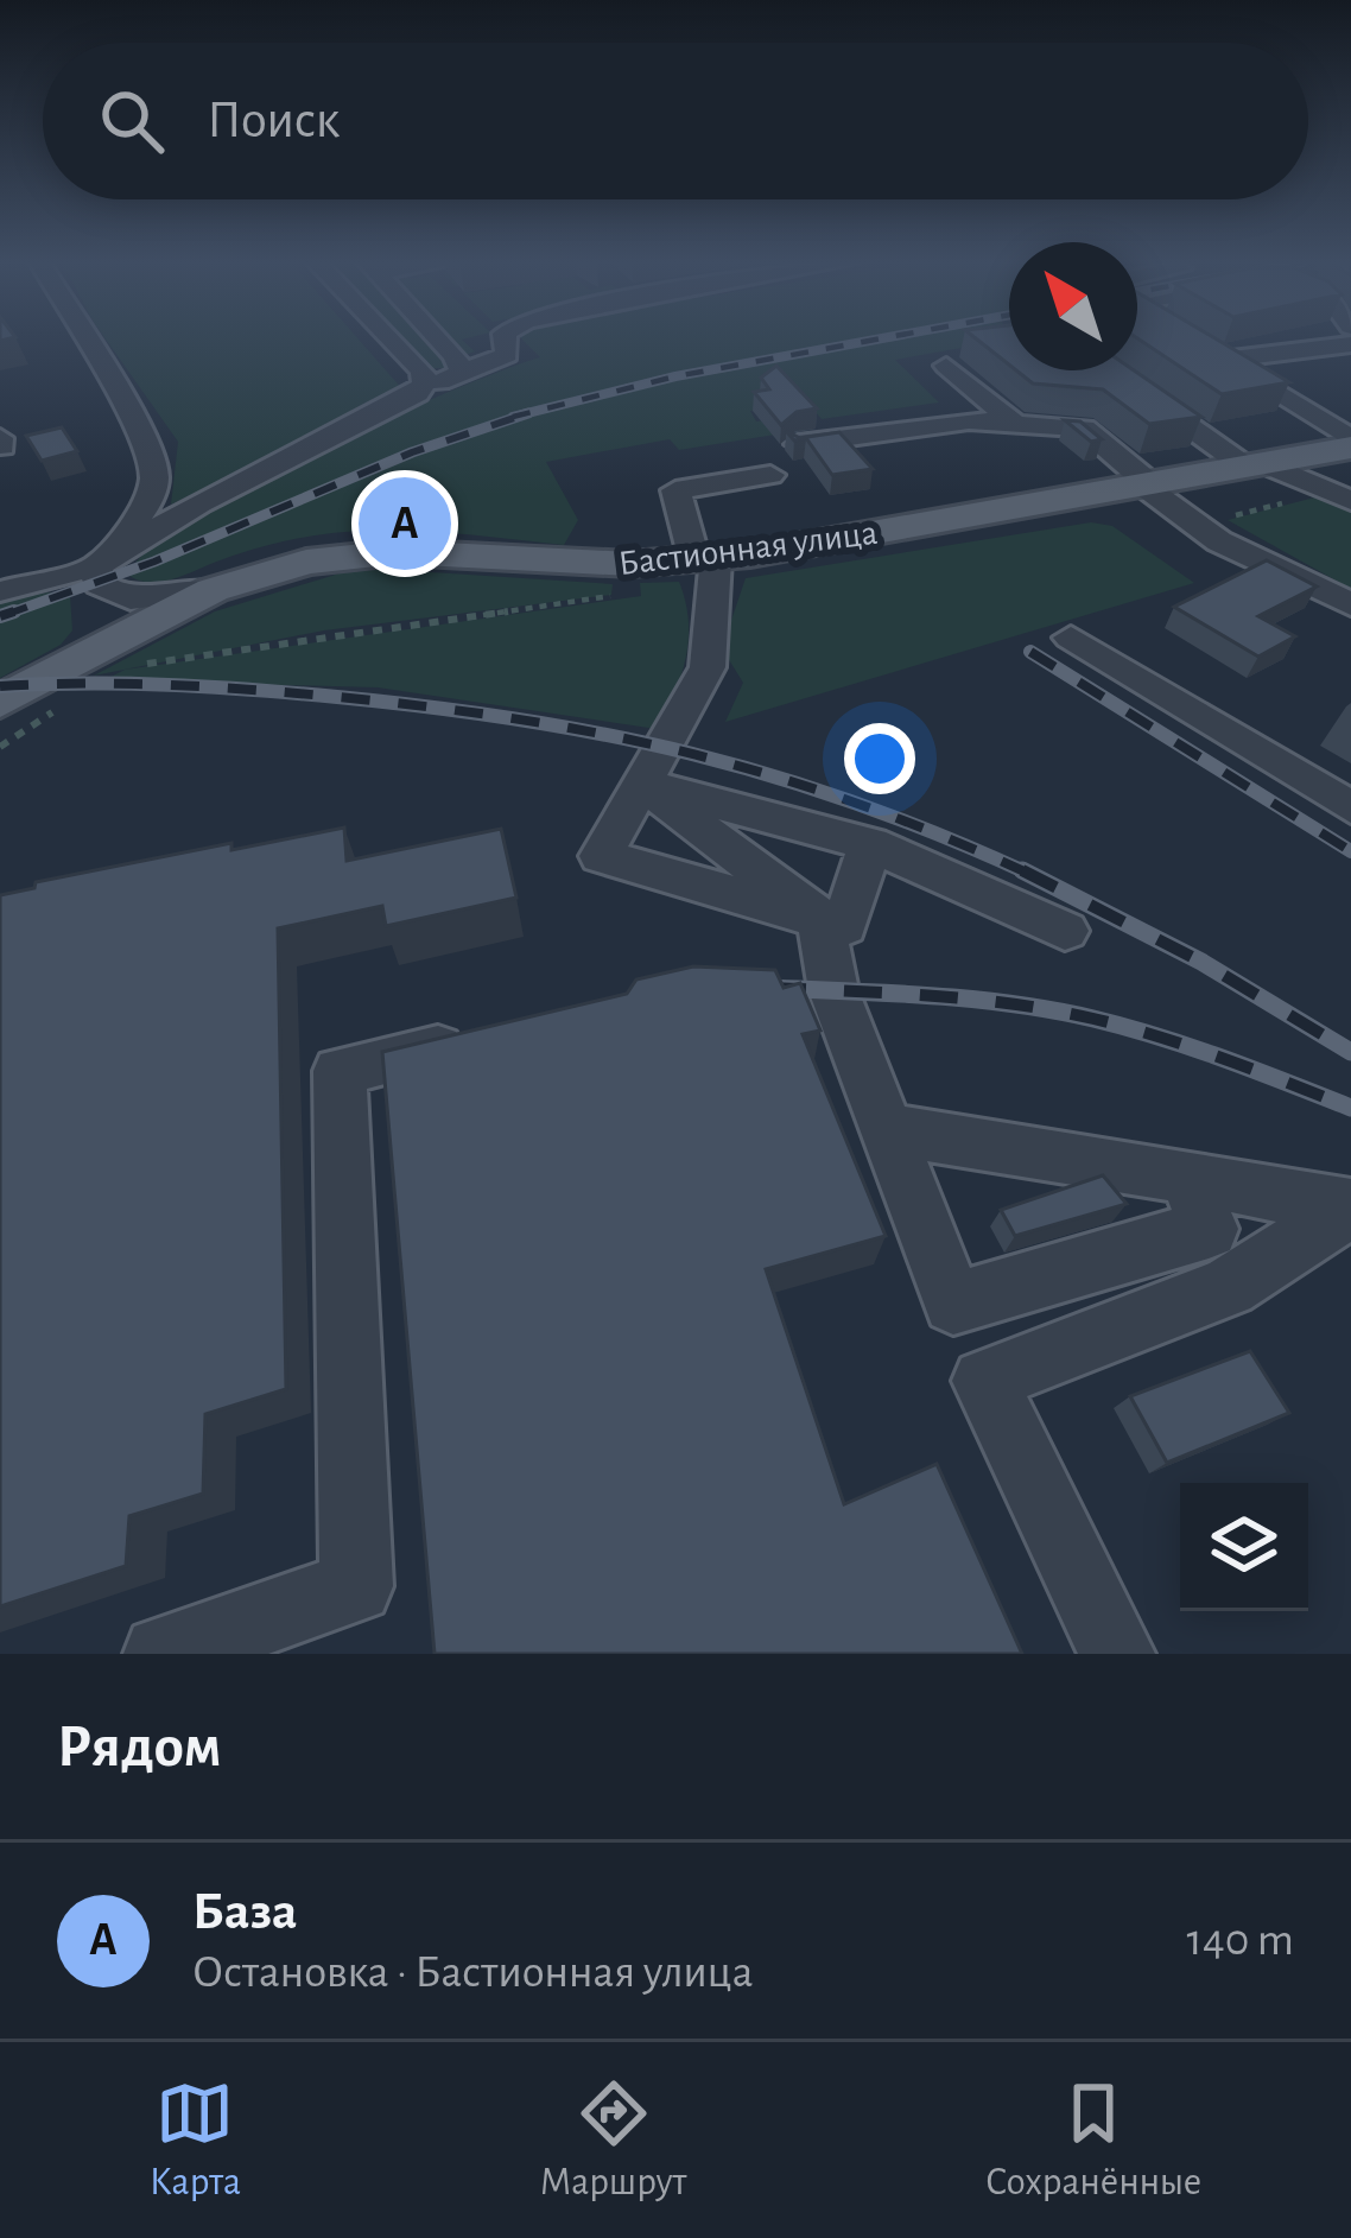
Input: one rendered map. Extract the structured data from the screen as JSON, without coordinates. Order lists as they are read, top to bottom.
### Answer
{
  "streets": {
    "main road": ["Бастионная улица"]
  },
  "north": "top left",
  "page": {
    "search": "Поиск",
    "pins": "A",
    "heading": "Рядом",
    "list": [
      {
        "mark": "A",
        "name": "База",
        "note": "Остановка · Бастионная улица",
        "value": "140 m"
      }
    ],
    "nav": ["Карта", "Маршрут", "Сохранённые"]
  }
}
